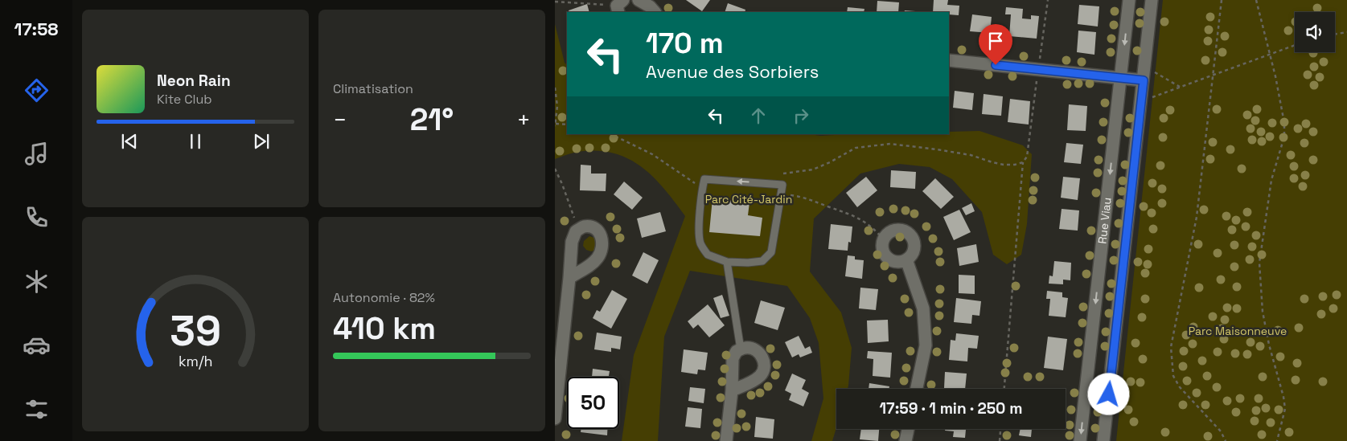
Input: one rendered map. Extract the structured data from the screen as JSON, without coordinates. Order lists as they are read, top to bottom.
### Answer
{
  "streets": {
    "street": ["Rue Viau"]
  },
  "parks": ["Parc Cité-Jardin", "Parc Maisonneuve"],
  "page": {
    "tabs": "17:58",
    "tile": [
      "Climatisation",
      ["Autonomie · 82%", "410 km"]
    ],
    "turn": ["170 m", "Avenue des Sorbiers"],
    "song": ["Neon Rain", "Kite Club"],
    "heat": ["−", "21°", "+"],
    "limit": "50",
    "trip": "17:59 · 1 min · 250 m",
    "gauge": ["39", "km/h"]
  }
}
